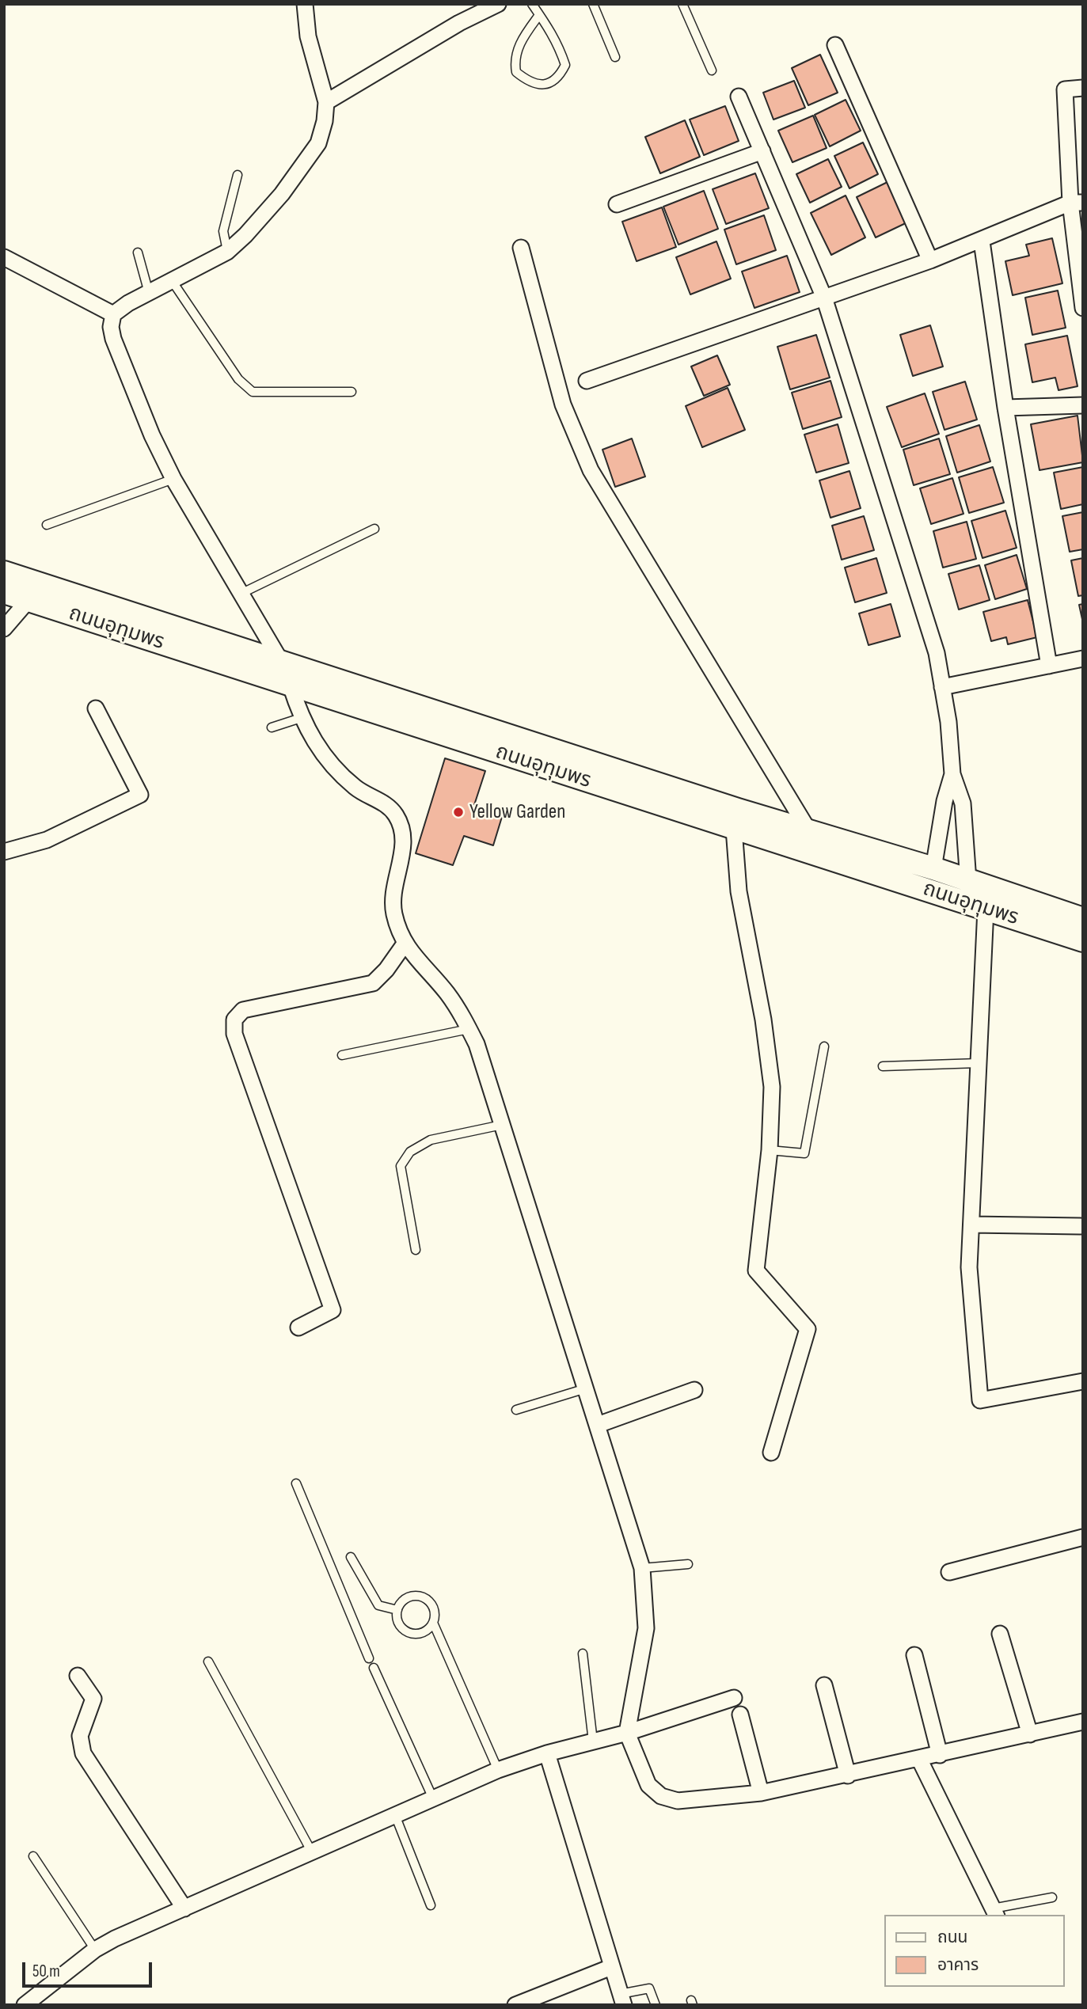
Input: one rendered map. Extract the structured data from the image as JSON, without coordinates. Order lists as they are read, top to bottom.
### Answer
{
  "streets": {
    "street": ["ถนนอุทุมพร"]
  },
  "places": ["Yellow Garden"],
  "legend": ["ถนน", "อาคาร"],
  "scale_bar": "50 m"
}
